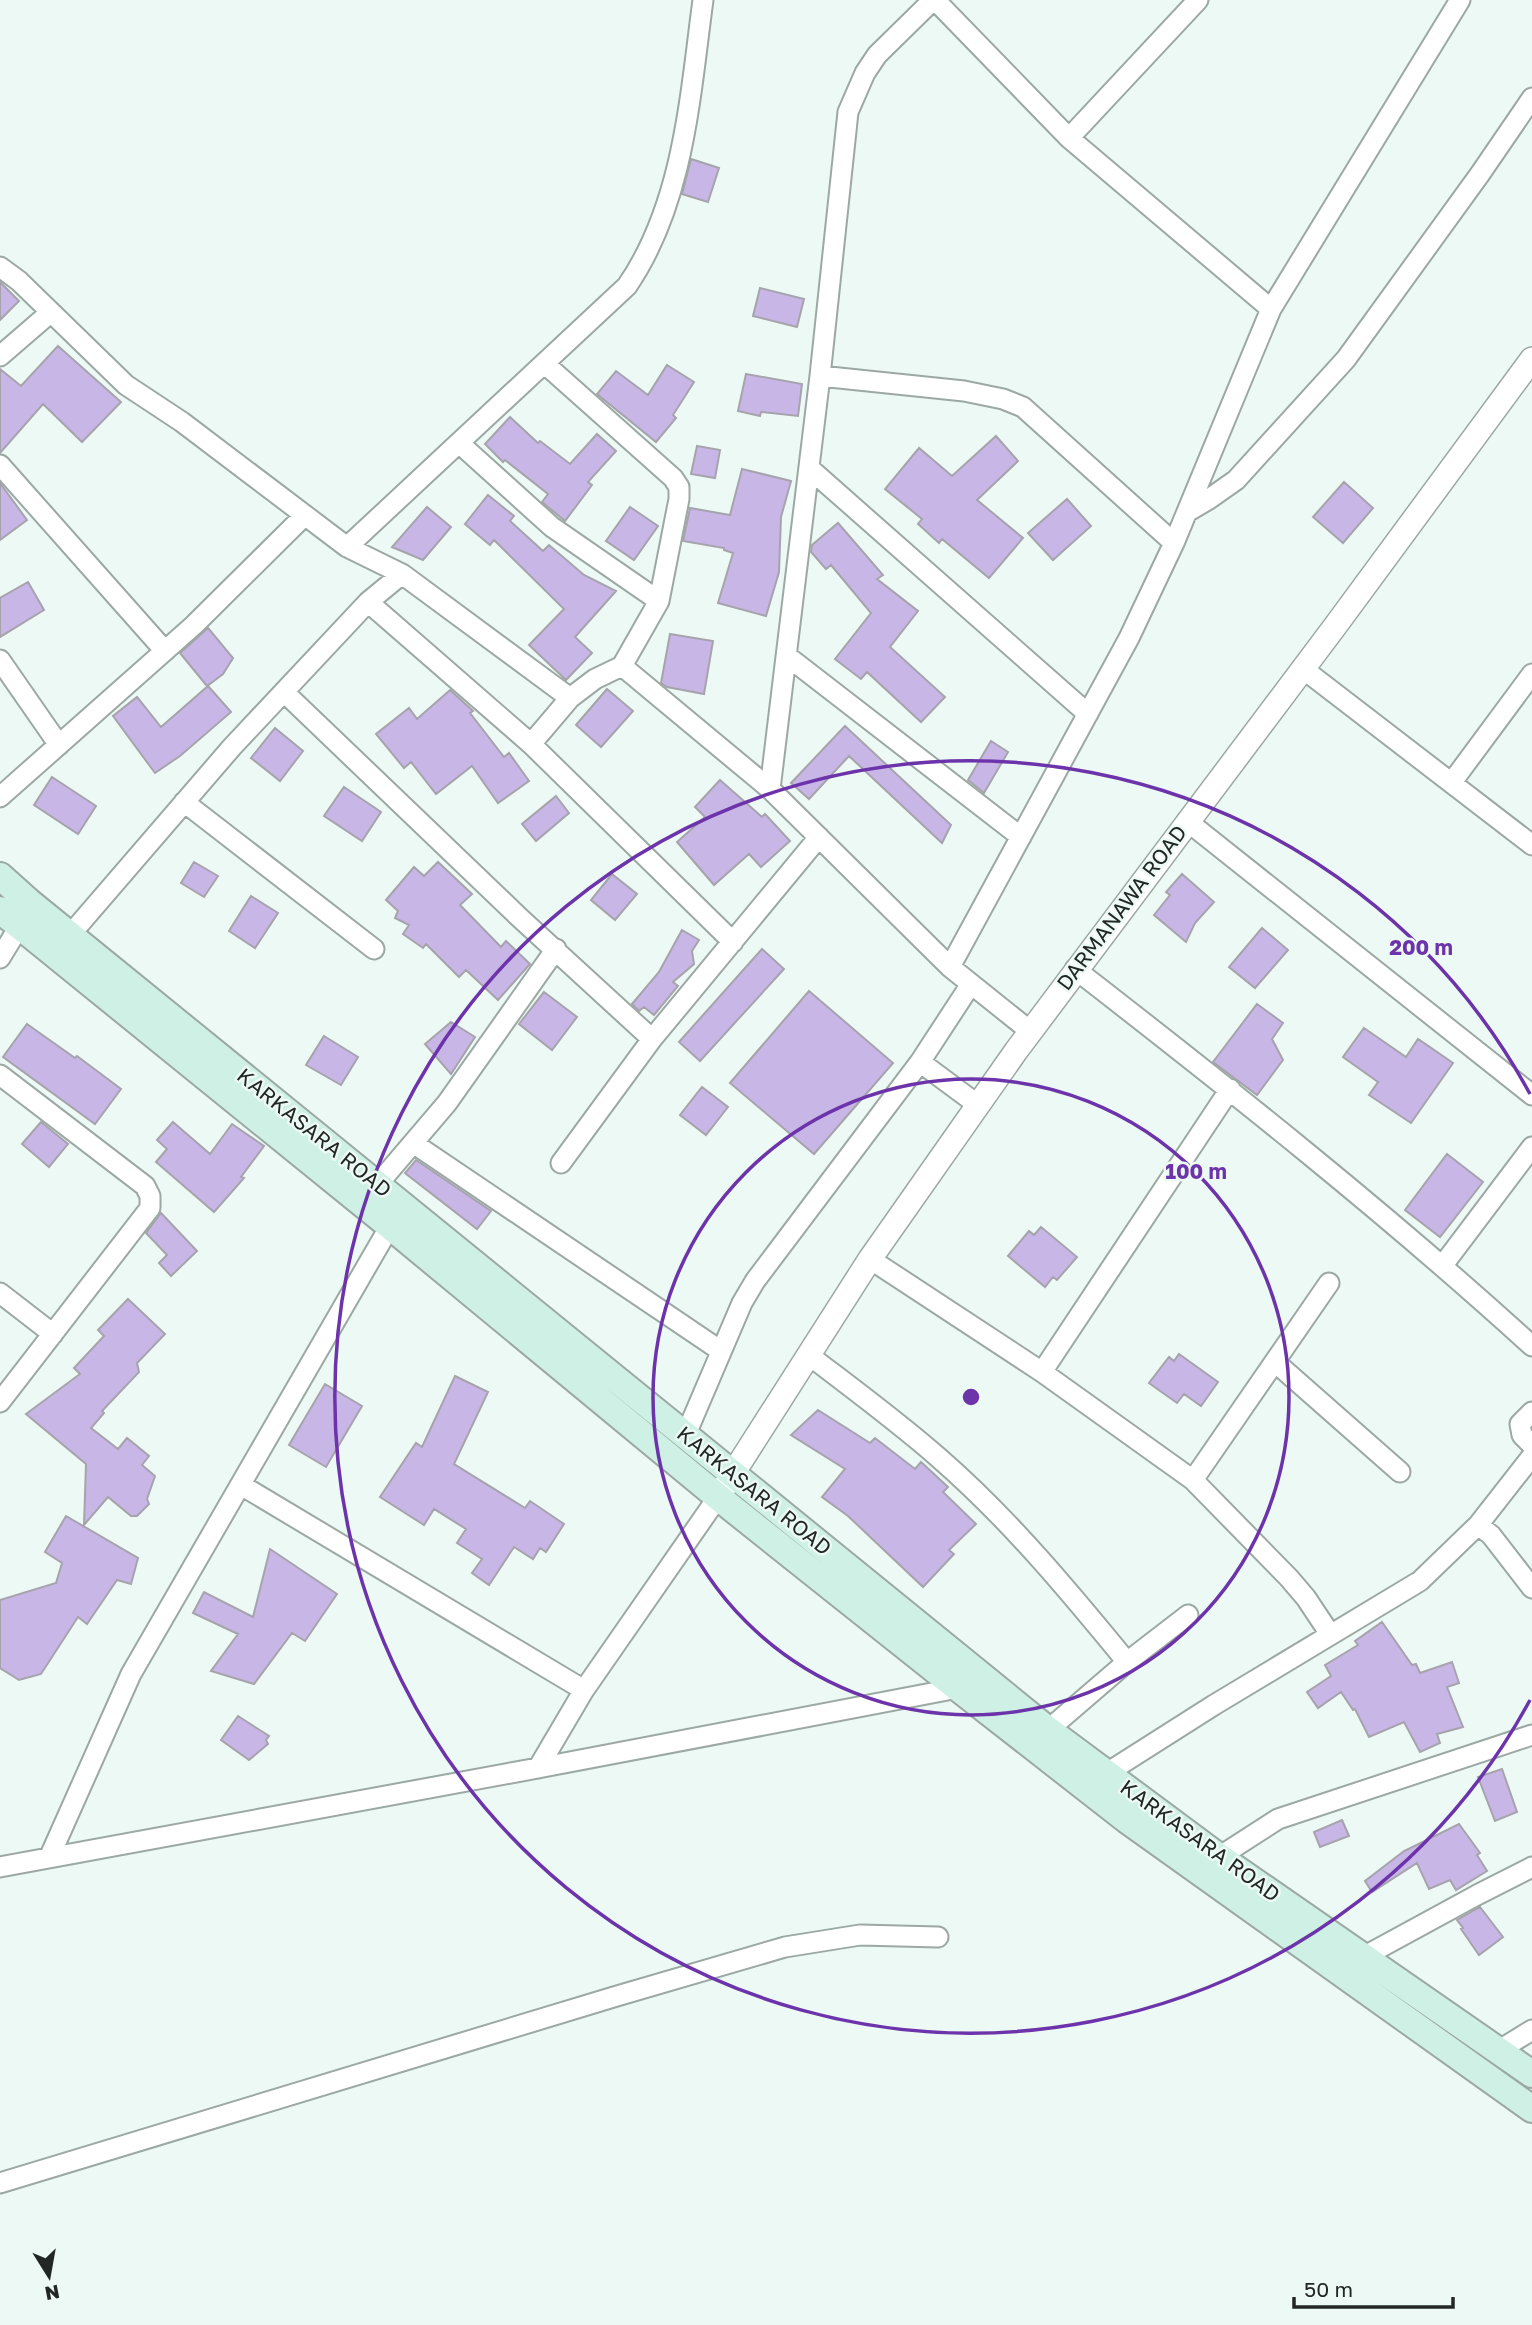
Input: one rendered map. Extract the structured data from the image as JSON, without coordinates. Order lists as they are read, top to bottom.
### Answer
{
  "streets": {
    "main road": ["KARKASARA ROAD"],
    "street": ["DARMANAWA ROAD"]
  },
  "crossings": [
    ["DARMANAWA ROAD", "KARKASARA ROAD"]
  ],
  "scale_bar": "50 m",
  "north": "bottom",
  "rings": ["200 m", "100 m"]
}
